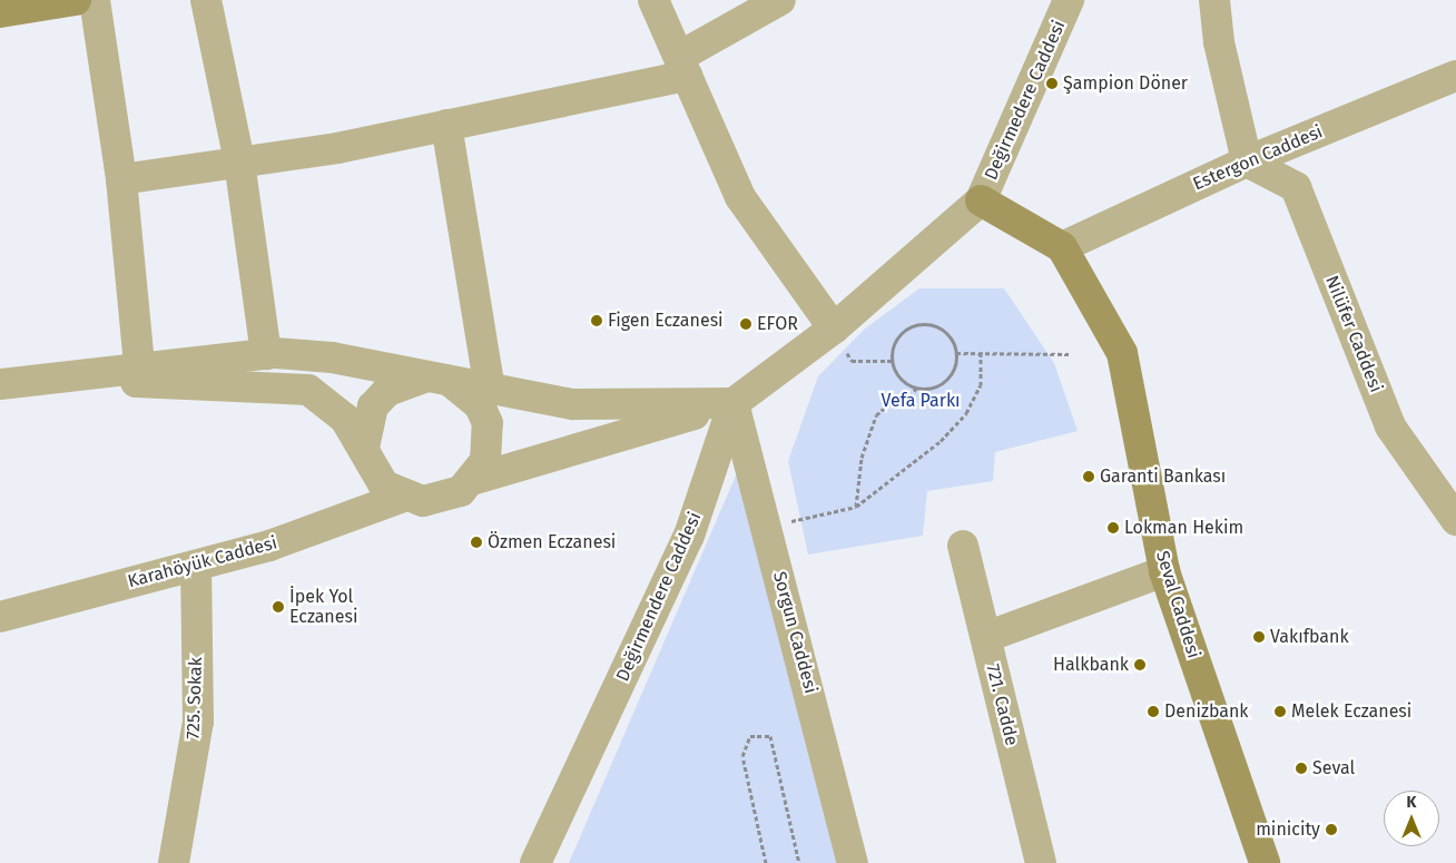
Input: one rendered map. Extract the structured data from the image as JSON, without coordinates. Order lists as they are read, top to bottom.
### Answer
{
  "streets": {
    "main road": ["Seval Caddesi"],
    "street": [
      "Değirmedere Caddesi",
      "Estergon Caddesi",
      "Nilüfer Caddesi",
      "Karahöyük Caddesi",
      "Değirmendere Caddesi",
      "Sorgun Caddesi",
      "725. Sokak",
      "721. Cadde"
    ]
  },
  "crossings": [
    ["Estergon Caddesi", "Nilüfer Caddesi"],
    ["Estergon Caddesi", "Seval Caddesi"],
    ["Karahöyük Caddesi", "725. Sokak"],
    ["Değirmendere Caddesi", "Sorgun Caddesi"]
  ],
  "parks": ["Vefa Parkı"],
  "places": [
    "Şampion Döner",
    "Figen Eczanesi",
    "EFOR",
    "Garanti Bankası",
    "Lokman Hekim",
    "Özmen Eczanesi",
    "İpek Yol Eczanesi",
    "Vakıfbank",
    "Halkbank",
    "Denizbank",
    "Melek Eczanesi",
    "Seval",
    "minicity"
  ],
  "north": "top"
}
